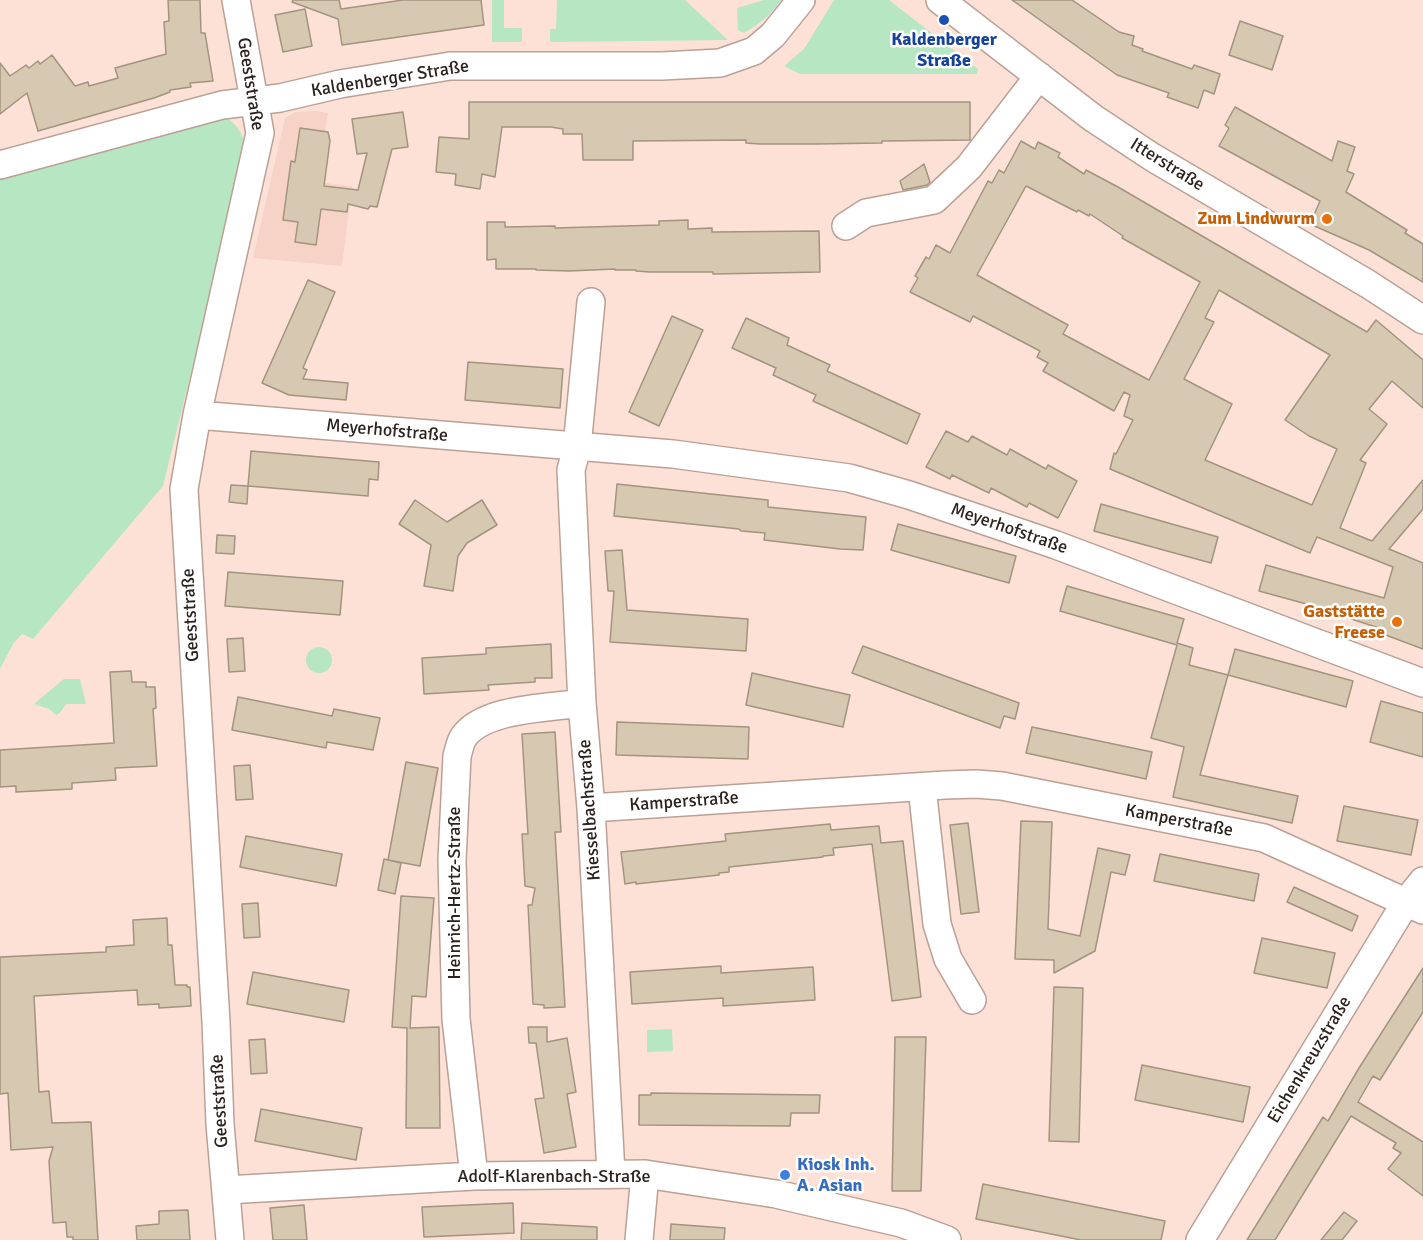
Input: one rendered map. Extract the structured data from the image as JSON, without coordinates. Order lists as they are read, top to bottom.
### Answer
{
  "streets": {
    "street": [
      "Kaldenberger Straße",
      "Geeststraße",
      "Itterstraße",
      "Meyerhofstraße",
      "Kamperstraße",
      "Kiesselbachstraße",
      "Heinrich-Hertz-Straße",
      "Eichenkreuzstraße",
      "Adolf-Klarenbach-Straße"
    ]
  },
  "crossings": [
    ["Kaldenberger Straße", "Geeststraße"],
    ["Geeststraße", "Meyerhofstraße"],
    ["Geeststraße", "Adolf-Klarenbach-Straße"],
    ["Meyerhofstraße", "Kiesselbachstraße"],
    ["Kamperstraße", "Kiesselbachstraße"],
    ["Kamperstraße", "Eichenkreuzstraße"],
    ["Kiesselbachstraße", "Heinrich-Hertz-Straße"],
    ["Kiesselbachstraße", "Adolf-Klarenbach-Straße"],
    ["Heinrich-Hertz-Straße", "Adolf-Klarenbach-Straße"]
  ],
  "places": [
    "Kaldenberger Straße",
    "Zum Lindwurm",
    "Gaststätte Freese",
    "Kiosk Inh. A. Asian"
  ]
}
